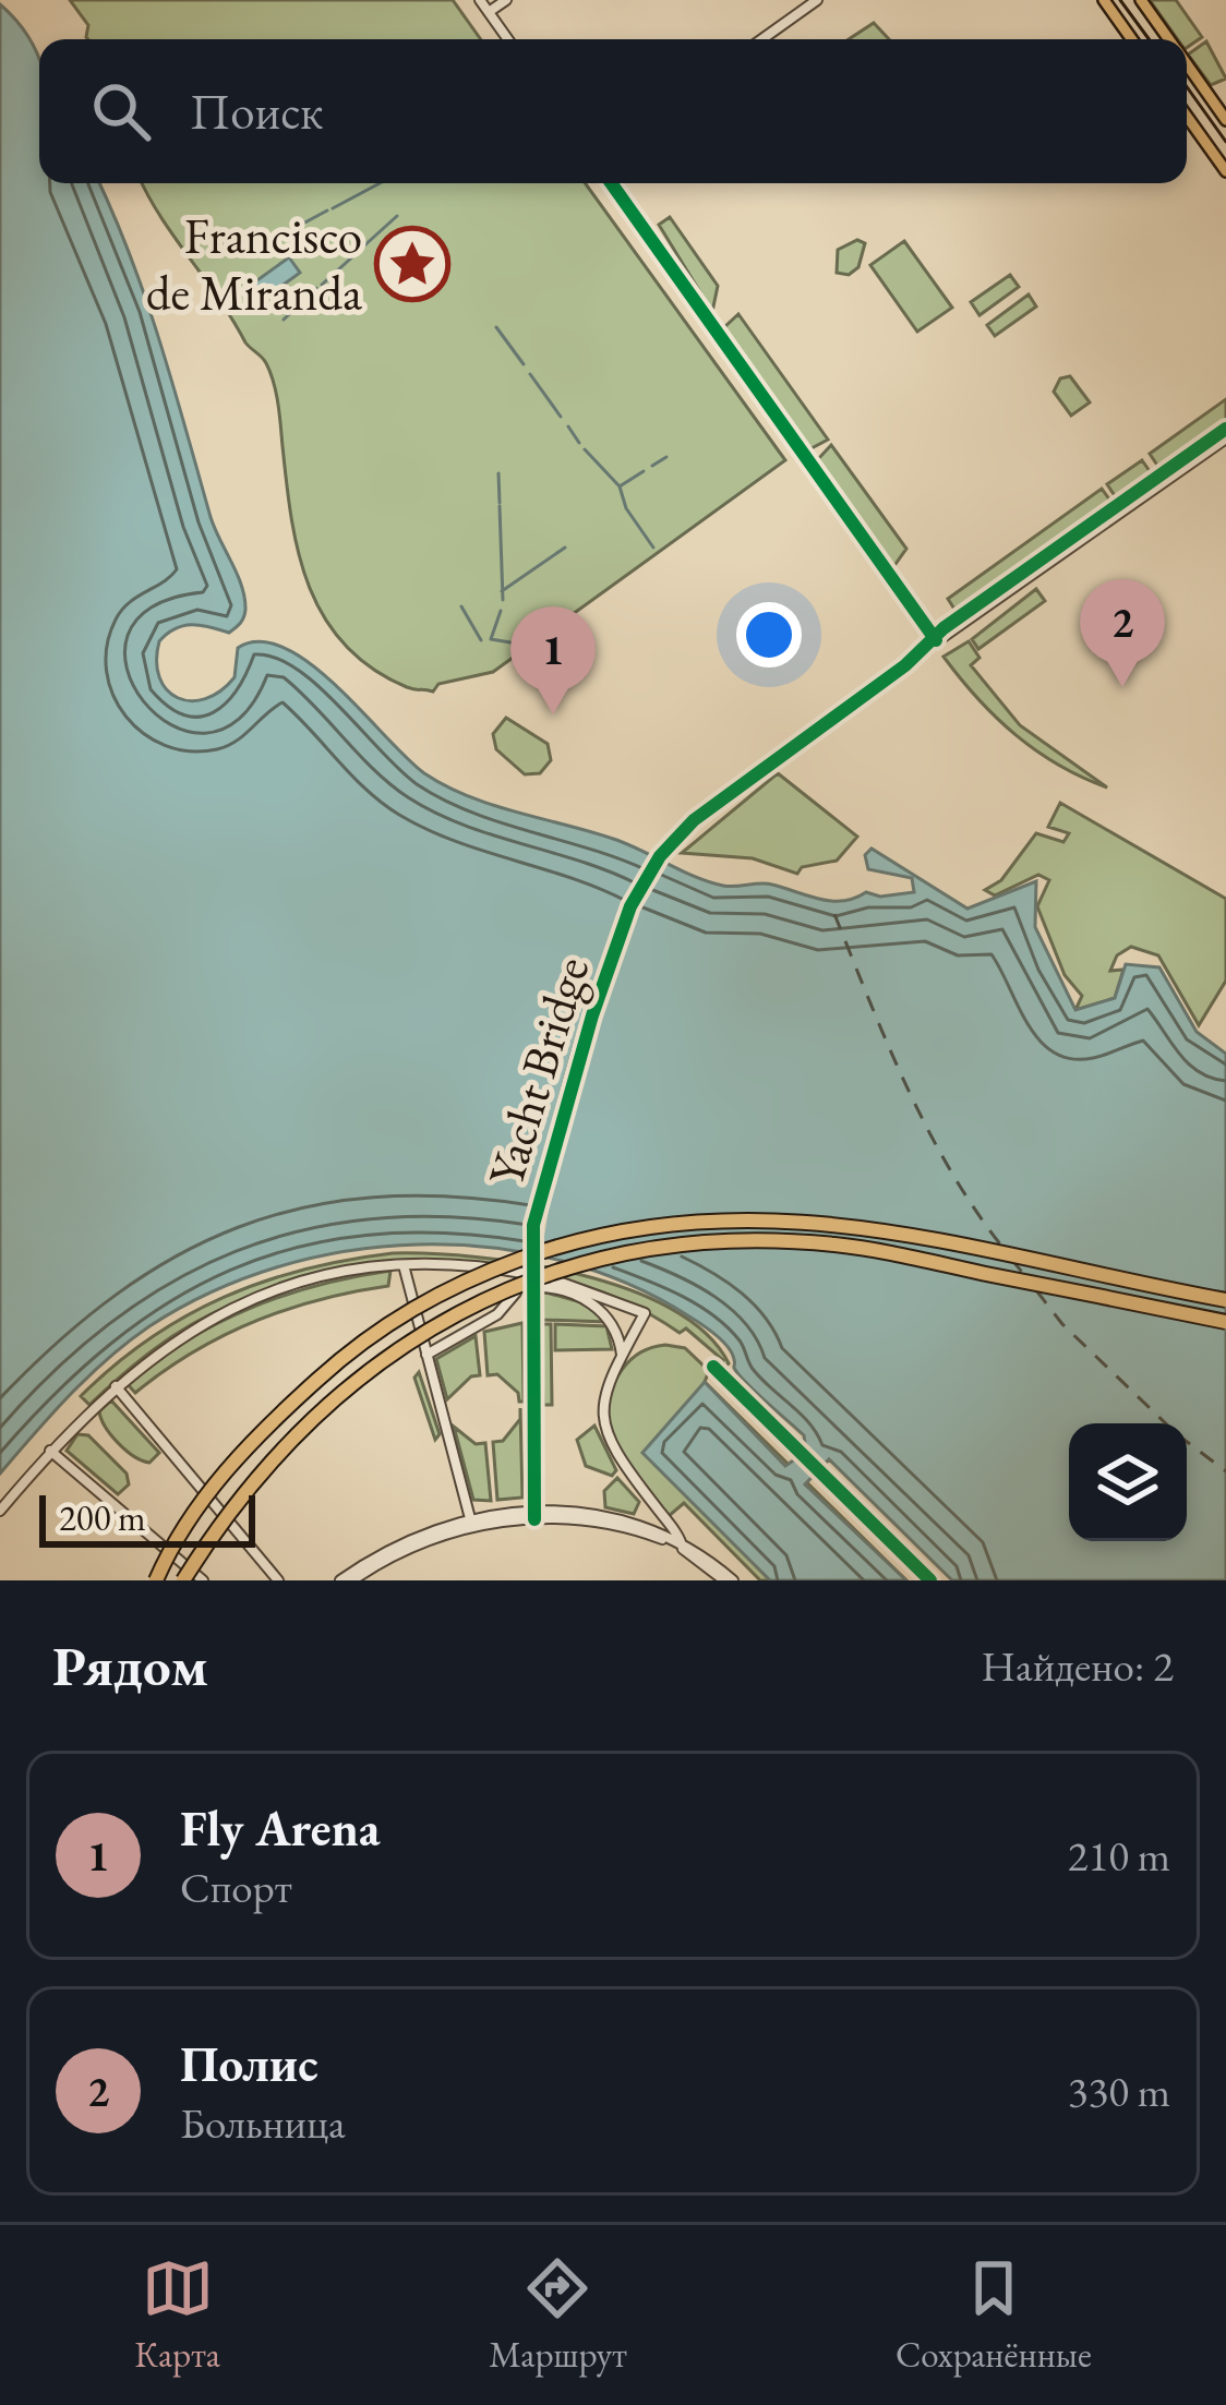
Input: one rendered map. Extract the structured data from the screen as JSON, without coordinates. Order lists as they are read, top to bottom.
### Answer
{
  "streets": {
    "street": ["Yacht Bridge"]
  },
  "places": {
    "place": ["Francisco de Miranda"]
  },
  "scale_bar": "200 m",
  "page": {
    "search": "Поиск",
    "pins": ["2", "1"],
    "scale": "200 m",
    "heading": ["Рядом", "Найдено: 2"],
    "list": [
      {
        "mark": "1",
        "name": "Fly Arena",
        "note": "Спорт",
        "value": "210 m"
      },
      {
        "mark": "2",
        "name": "Полис",
        "note": "Больница",
        "value": "330 m"
      }
    ],
    "nav": ["Карта", "Маршрут", "Сохранённые"]
  }
}
